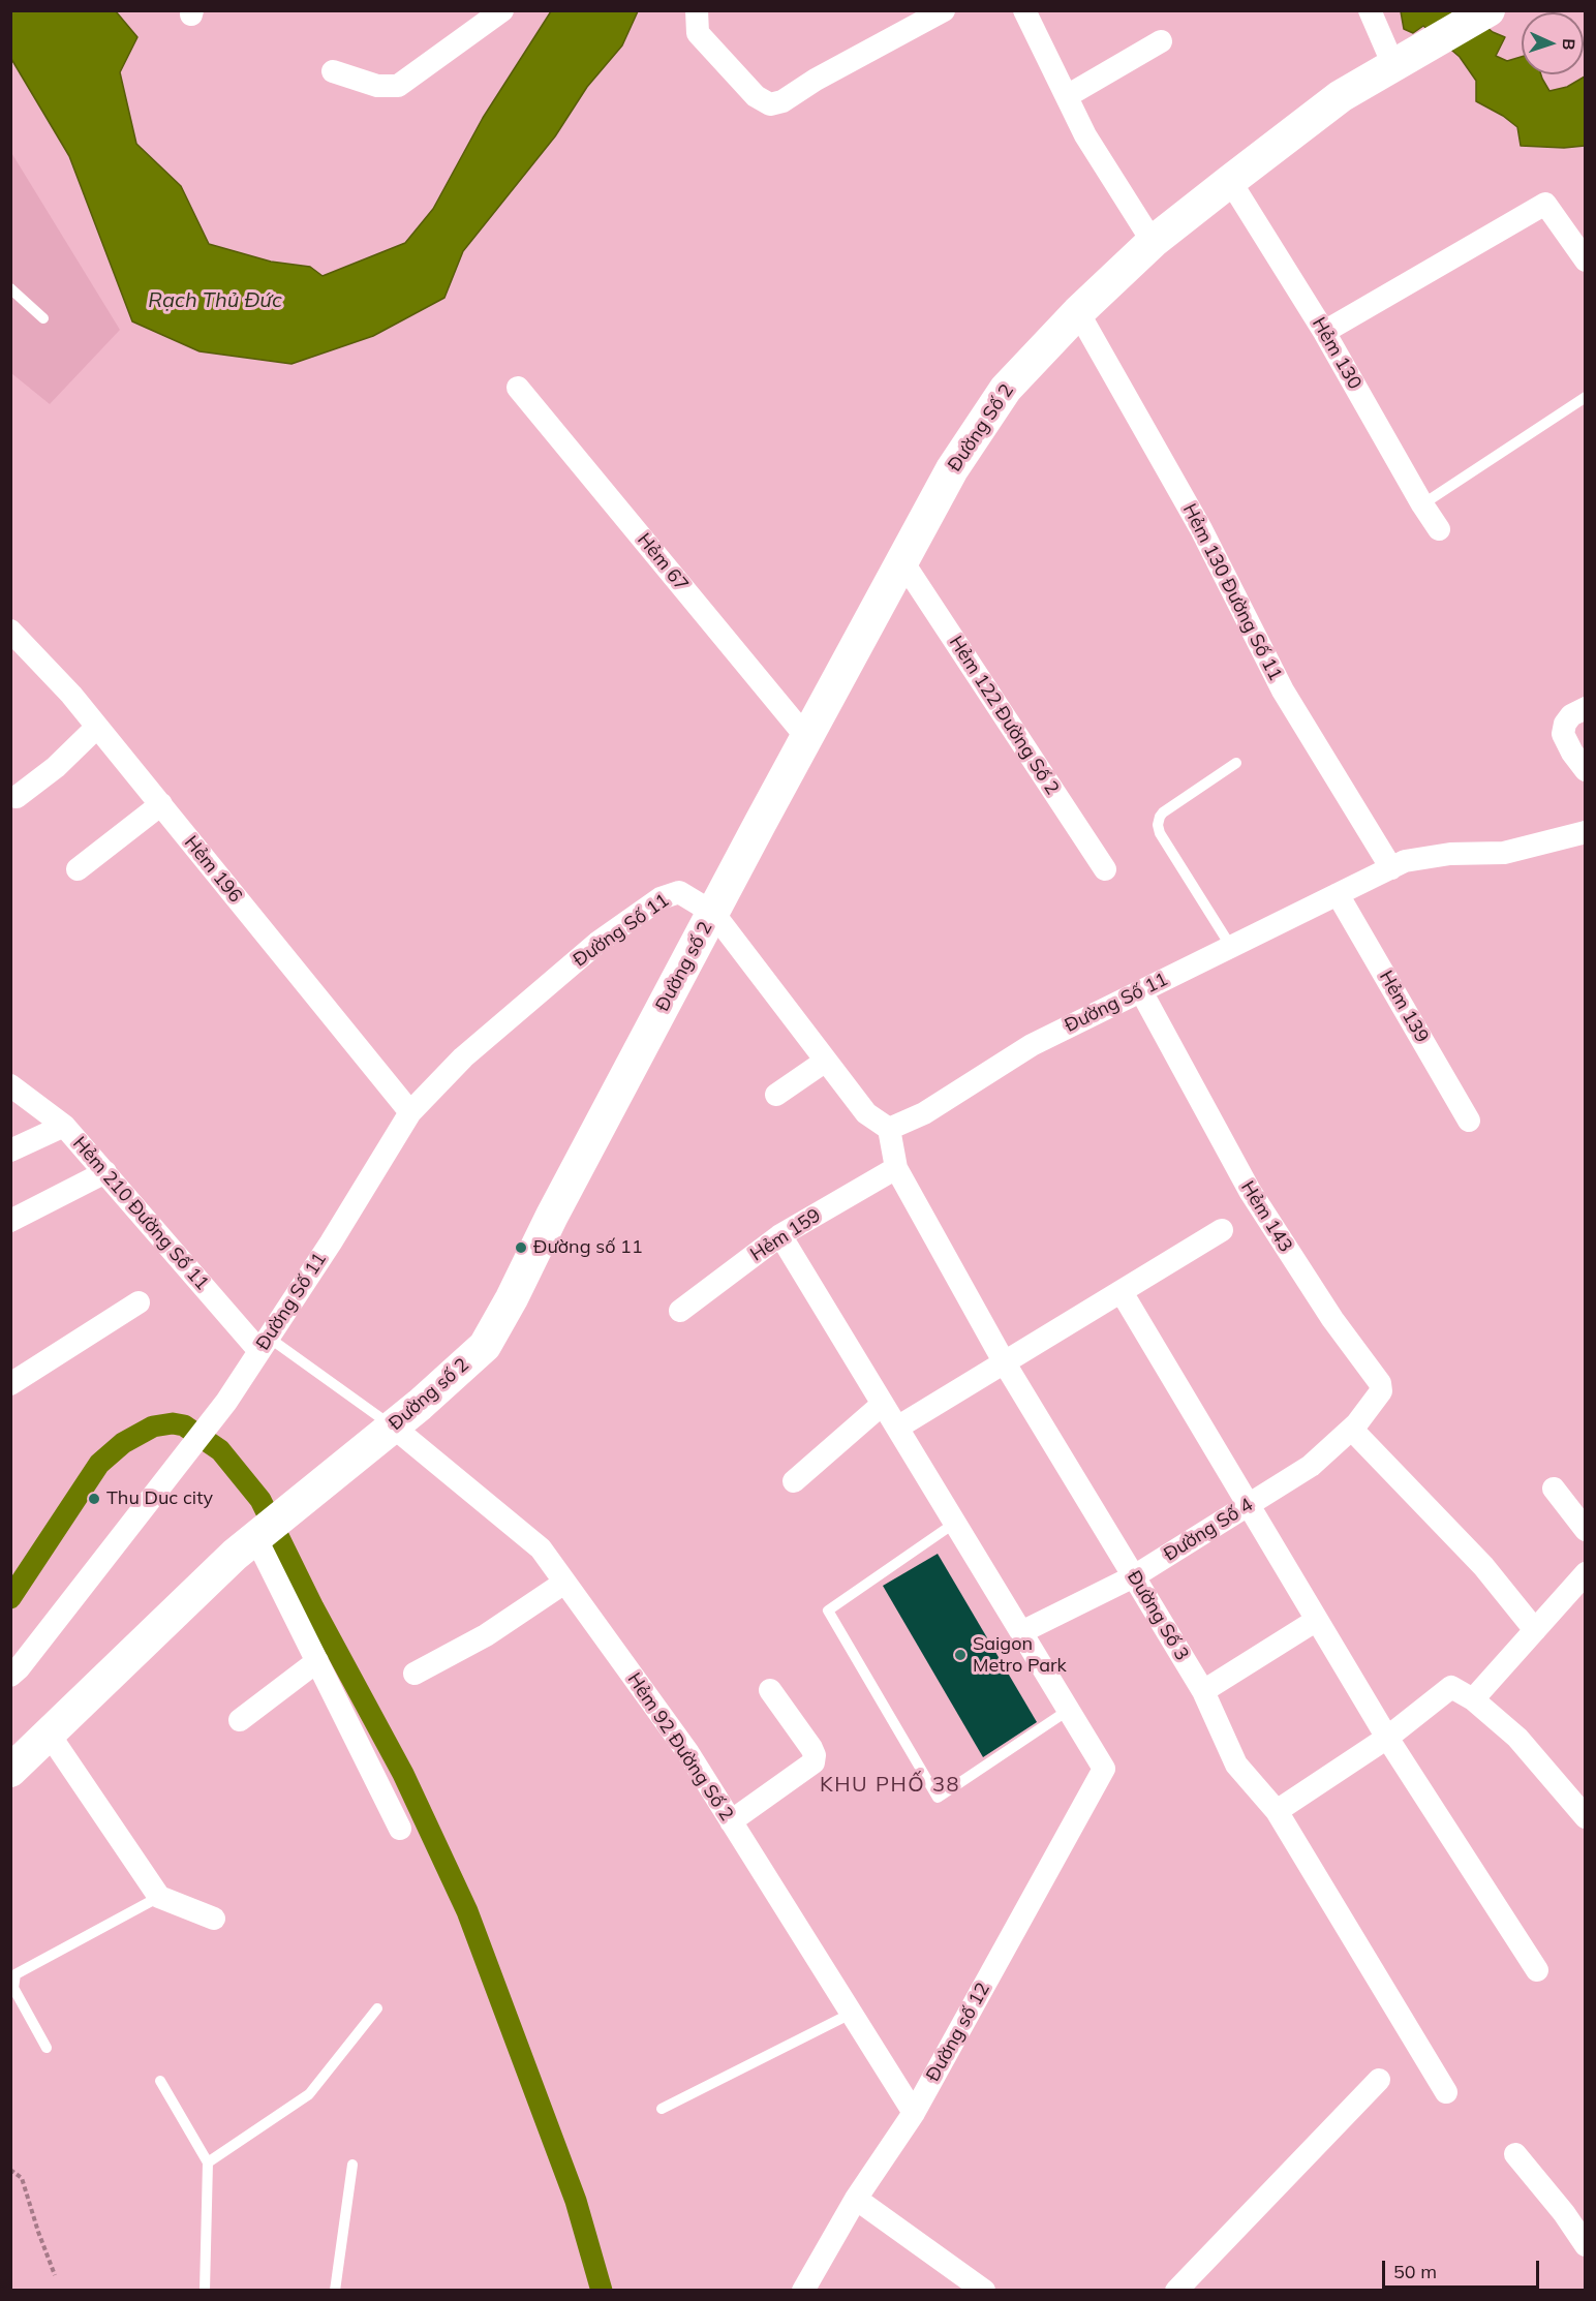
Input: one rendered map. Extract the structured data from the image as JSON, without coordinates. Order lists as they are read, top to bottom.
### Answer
{
  "streets": {
    "street": [
      "Hẻm 130",
      "Đường Số 2",
      "Hẻm 67",
      "Hẻm 130 Đường Số 11",
      "Hẻm 122 Đường Số 2",
      "Hẻm 196",
      "Đường Số 11",
      "Đường số 2",
      "Hẻm 139",
      "Hẻm 210 Đường Số 11",
      "Hẻm 143",
      "Hẻm 159",
      "Đường Số 4",
      "Đường Số 3",
      "Hẻm 92 Đường Số 2",
      "Đường số 12"
    ]
  },
  "crossings": [
    ["Hẻm 130", "Đường Số 2"],
    ["Đường Số 2", "Hẻm 67"],
    ["Đường Số 2", "Hẻm 130 Đường Số 11"],
    ["Đường Số 2", "Hẻm 122 Đường Số 2"],
    ["Đường Số 2", "Đường Số 11"],
    ["Đường Số 2", "Đường số 2"],
    ["Hẻm 130 Đường Số 11", "Đường Số 11"],
    ["Hẻm 196", "Đường Số 11"],
    ["Đường Số 11", "Đường số 2"],
    ["Đường Số 11", "Hẻm 139"],
    ["Đường Số 11", "Hẻm 210 Đường Số 11"],
    ["Đường Số 11", "Hẻm 143"],
    ["Đường Số 11", "Đường Số 3"],
    ["Đường số 2", "Hẻm 92 Đường Số 2"],
    ["Hẻm 143", "Đường Số 4"],
    ["Hẻm 159", "Đường Số 3"],
    ["Đường Số 4", "Đường Số 3"],
    ["Hẻm 92 Đường Số 2", "Đường số 12"]
  ],
  "districts": ["KHU PHỐ 38"],
  "water": ["Rạch Thủ Đức"],
  "places": ["Đường số 11", "Thu Duc city", "Saigon Metro Park"],
  "scale_bar": "50 m",
  "north": "right"
}
